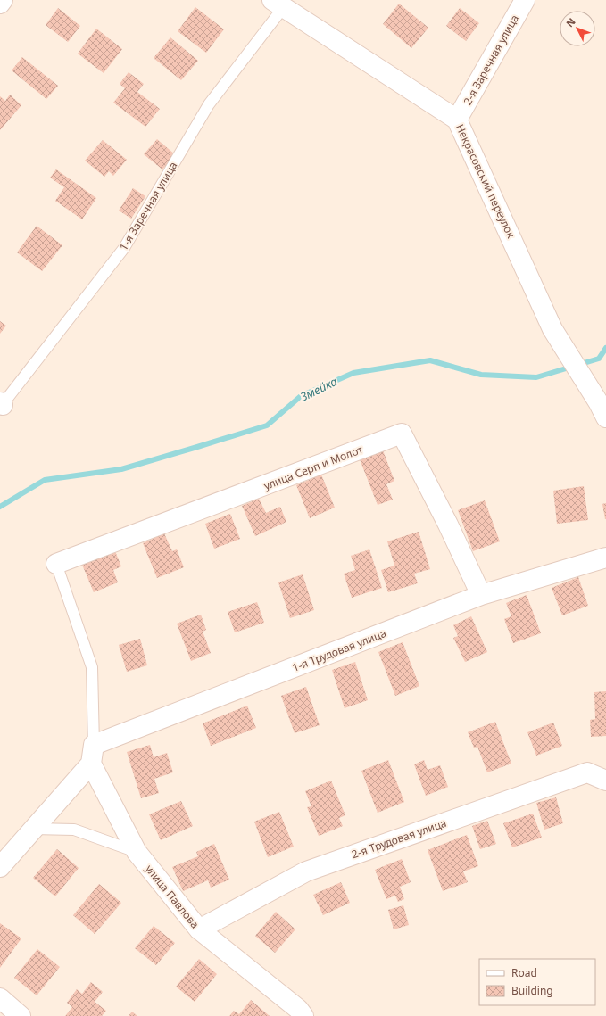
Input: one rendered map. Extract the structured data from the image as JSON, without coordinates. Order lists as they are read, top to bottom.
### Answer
{
  "streets": {
    "street": [
      "2-я Заречная улица",
      "Некрасовский переулок",
      "улица Серп и Молот",
      "1-я Трудовая улица",
      "2-я Трудовая улица",
      "улица Павлова"
    ],
    "lane": ["1-я Заречная улица"]
  },
  "crossings": [
    ["2-я Заречная улица", "Некрасовский переулок"],
    ["Некрасовский переулок", "1-я Заречная улица"],
    ["улица Серп и Молот", "1-я Трудовая улица"],
    ["2-я Трудовая улица", "улица Павлова"]
  ],
  "water": ["Змейка"],
  "legend": ["Road", "Building"],
  "north": "top left"
}
